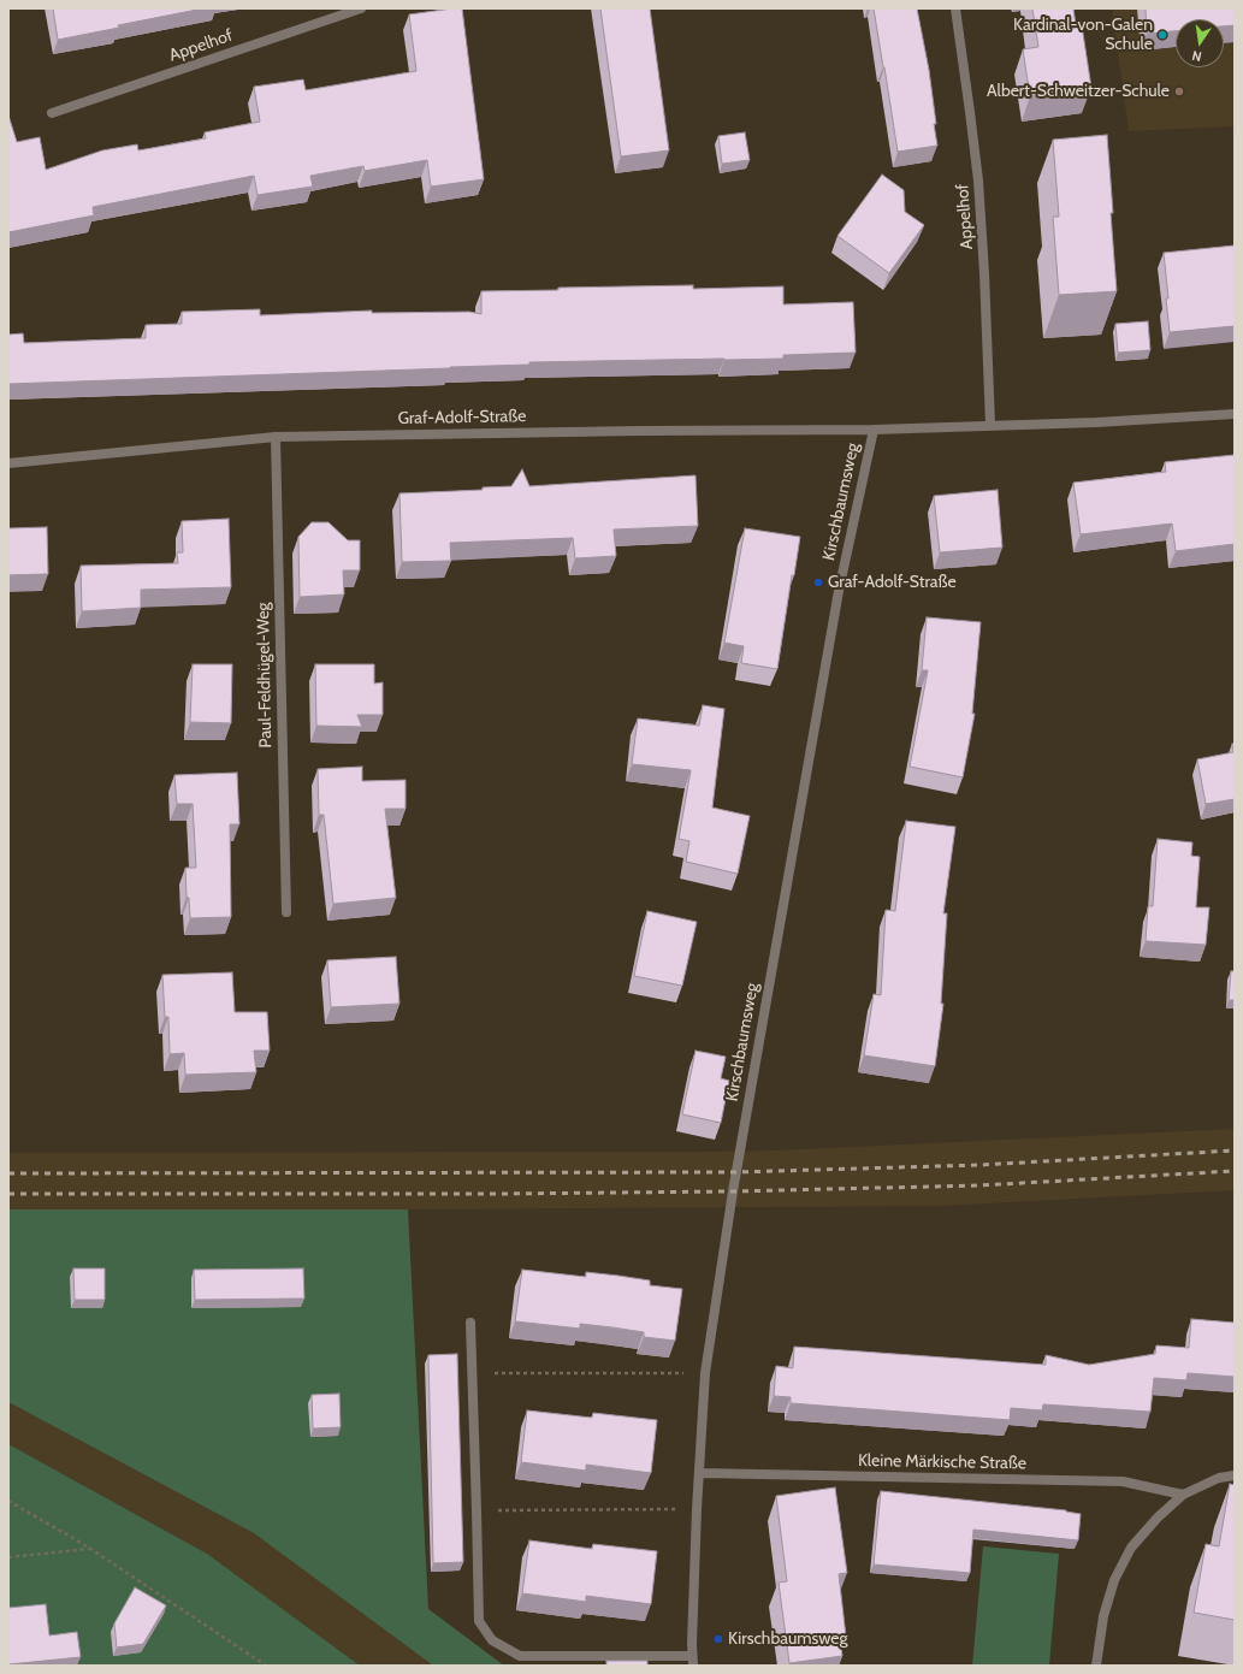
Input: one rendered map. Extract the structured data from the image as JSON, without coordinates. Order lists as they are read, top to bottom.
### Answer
{
  "streets": {
    "street": [
      "Appelhof",
      "Graf-Adolf-Straße",
      "Kirschbaumsweg",
      "Paul-Feldhügel-Weg",
      "Kleine Märkische Straße"
    ]
  },
  "crossings": [
    ["Appelhof", "Graf-Adolf-Straße"],
    ["Graf-Adolf-Straße", "Kirschbaumsweg"],
    ["Graf-Adolf-Straße", "Paul-Feldhügel-Weg"],
    ["Kirschbaumsweg", "Kleine Märkische Straße"]
  ],
  "places": [
    "Kardinal-von-Galen Schule",
    "Albert-Schweitzer-Schule",
    "Graf-Adolf-Straße",
    "Kirschbaumsweg"
  ],
  "north": "bottom"
}
